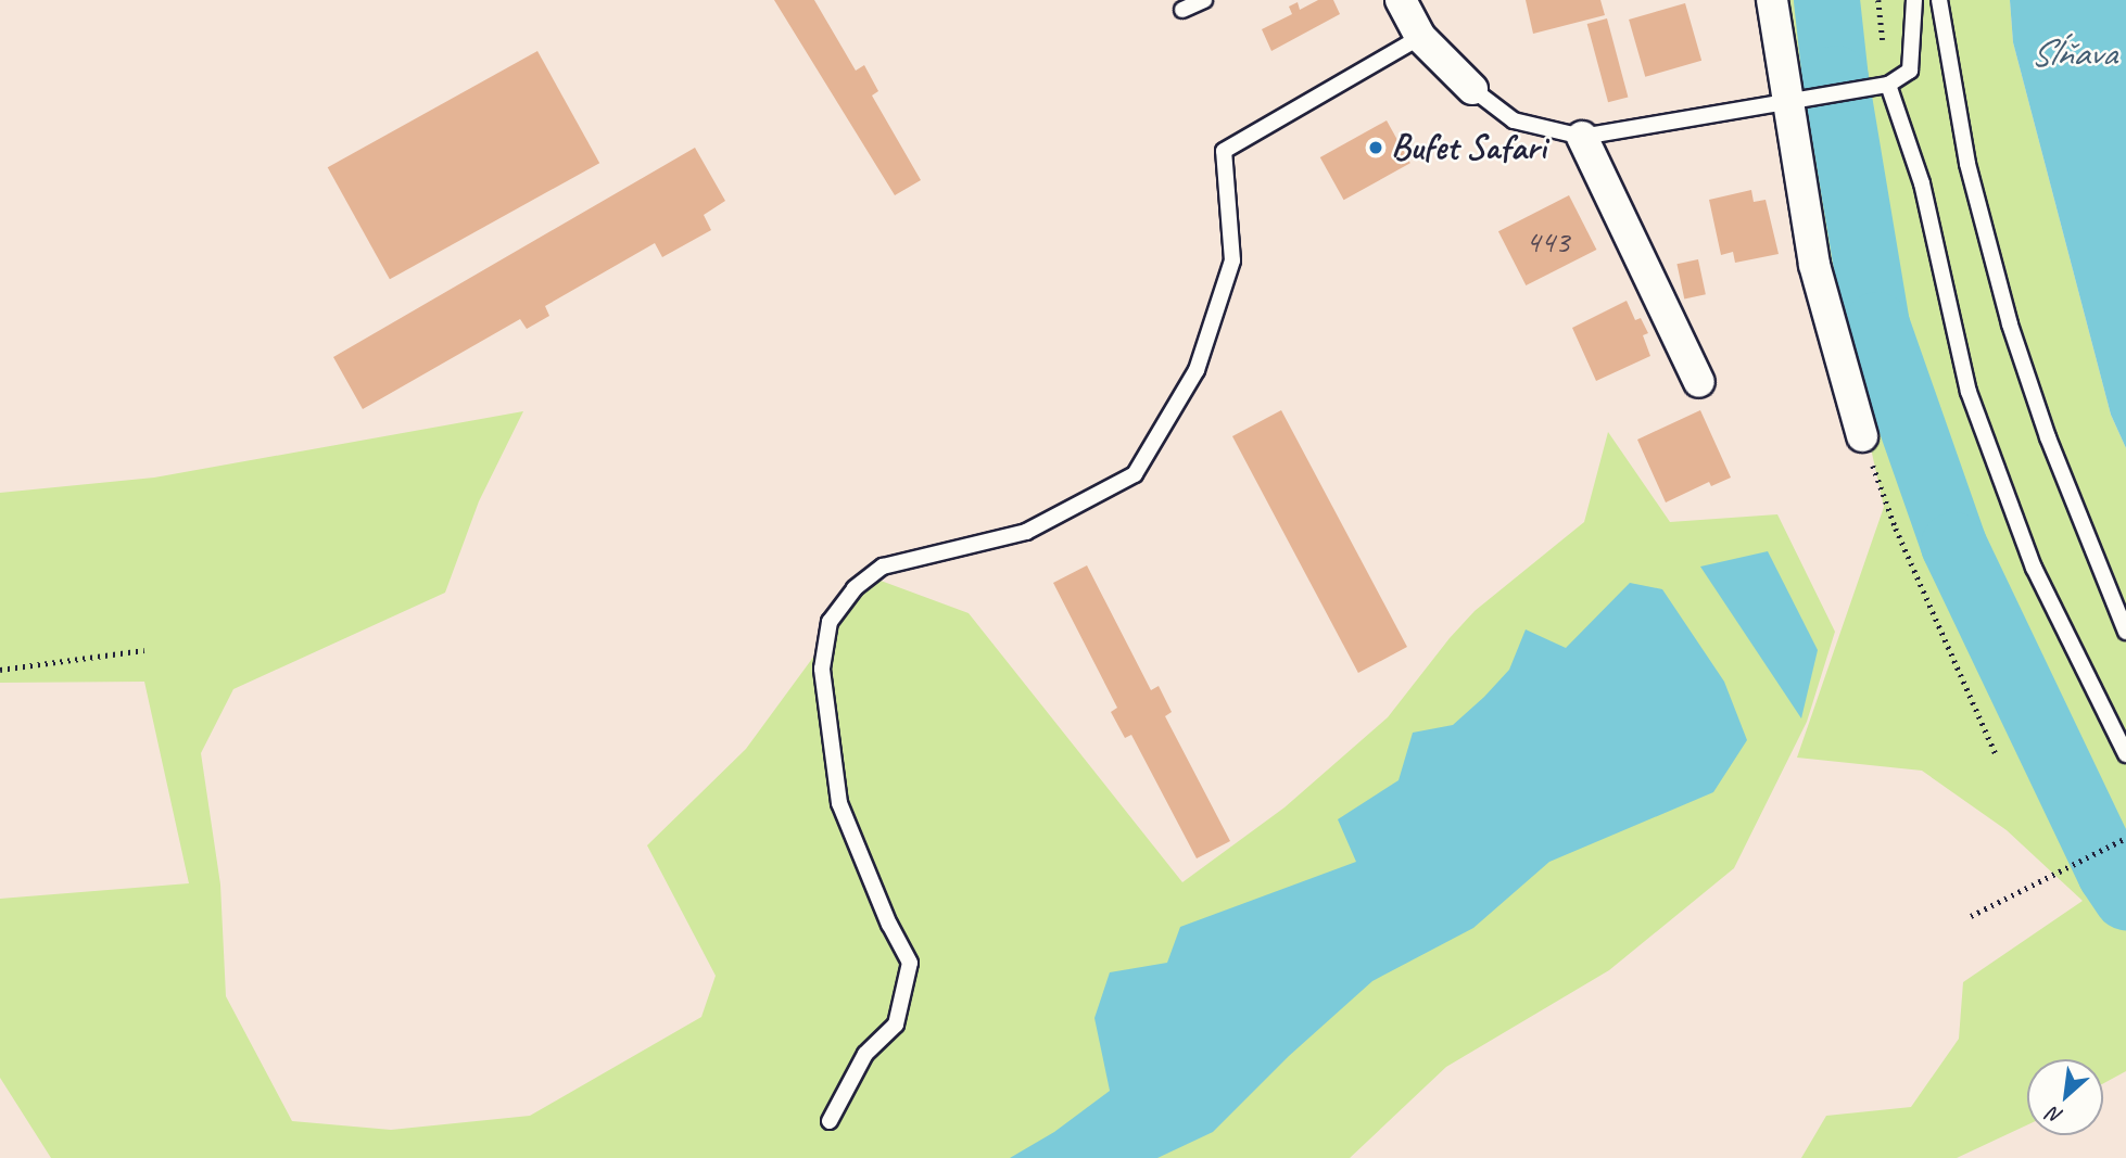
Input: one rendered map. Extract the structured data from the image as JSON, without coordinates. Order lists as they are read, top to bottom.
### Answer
{
  "water": ["Sĺňava"],
  "places": ["Bufet Safari"],
  "house_numbers": ["443"],
  "north": "bottom left"
}
